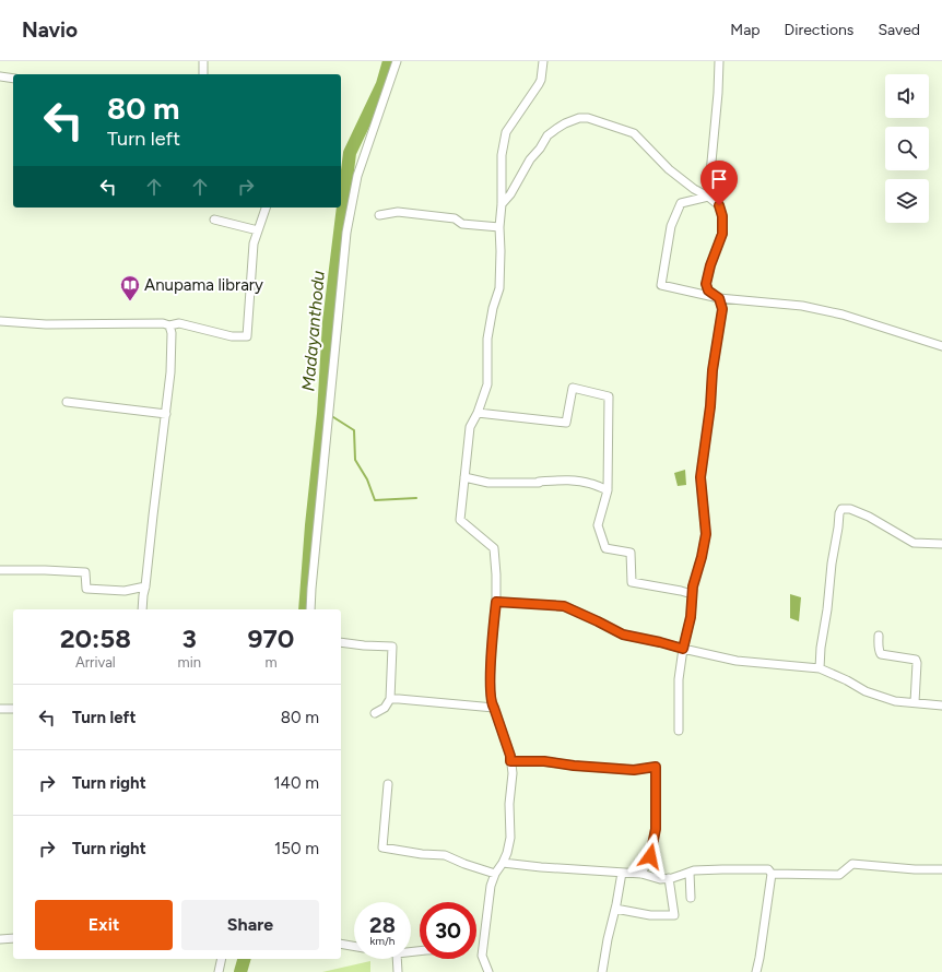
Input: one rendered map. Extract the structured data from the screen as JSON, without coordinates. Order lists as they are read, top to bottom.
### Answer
{
  "water": ["Madayanthodu"],
  "places": {
    "library": ["Anupama library"]
  },
  "page": {
    "header": "Navio",
    "nav": ["Map", "Directions", "Saved"],
    "turn": ["80 m", "Turn left"],
    "eta": [
      "20:58",
      "Arrival",
      "3",
      "min",
      "970",
      "m"
    ],
    "list": [
      {
        "name": "Turn left",
        "value": "80 m"
      },
      {
        "name": "Turn right",
        "value": "140 m"
      },
      {
        "name": "Turn right",
        "value": "150 m"
      }
    ],
    "buttons": ["Exit", "Share"],
    "speed": "28 km/h",
    "limit": "30"
  }
}
